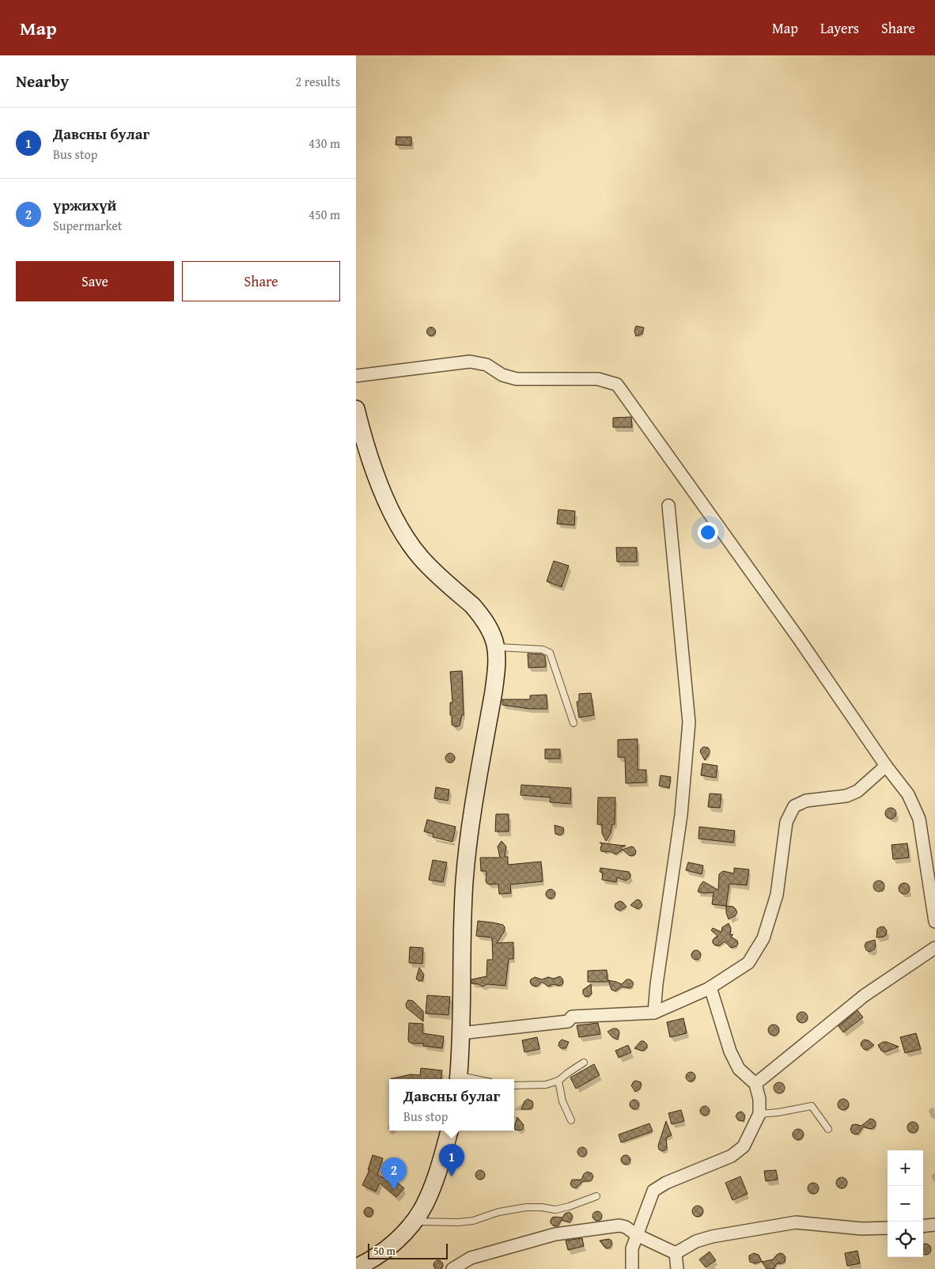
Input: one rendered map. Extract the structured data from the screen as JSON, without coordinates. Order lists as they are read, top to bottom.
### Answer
{
  "scale_bar": "50 m",
  "page": {
    "header": "Map",
    "nav": ["Map", "Layers", "Share"],
    "heading": ["Nearby", "2 results"],
    "list": [
      {
        "mark": "1",
        "name": "Давсны булаг",
        "note": "Bus stop",
        "value": "430 m"
      },
      {
        "mark": "2",
        "name": "үржихүй",
        "note": "Supermarket",
        "value": "450 m"
      }
    ],
    "buttons": ["Save", "Share"],
    "popup": ["Давсны булаг", "Bus stop"],
    "pins": ["1", "2"],
    "map_buttons": ["+", "−"],
    "scale": "50 m"
  }
}
